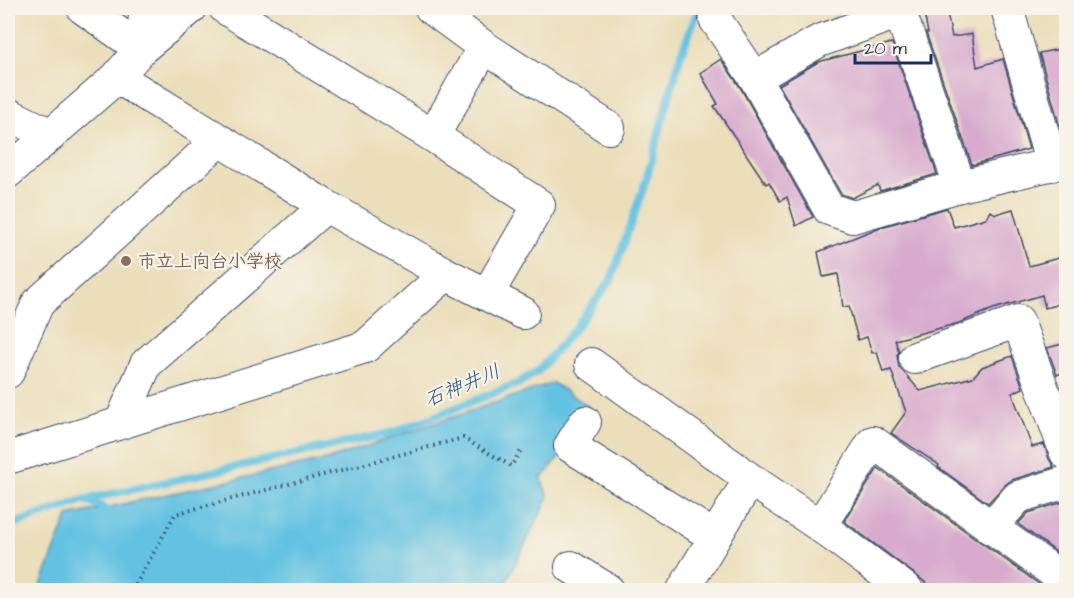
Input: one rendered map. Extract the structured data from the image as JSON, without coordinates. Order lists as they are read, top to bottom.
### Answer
{
  "water": ["石神井川"],
  "places": ["市立上向台小学校"],
  "scale_bar": "20 m"
}
